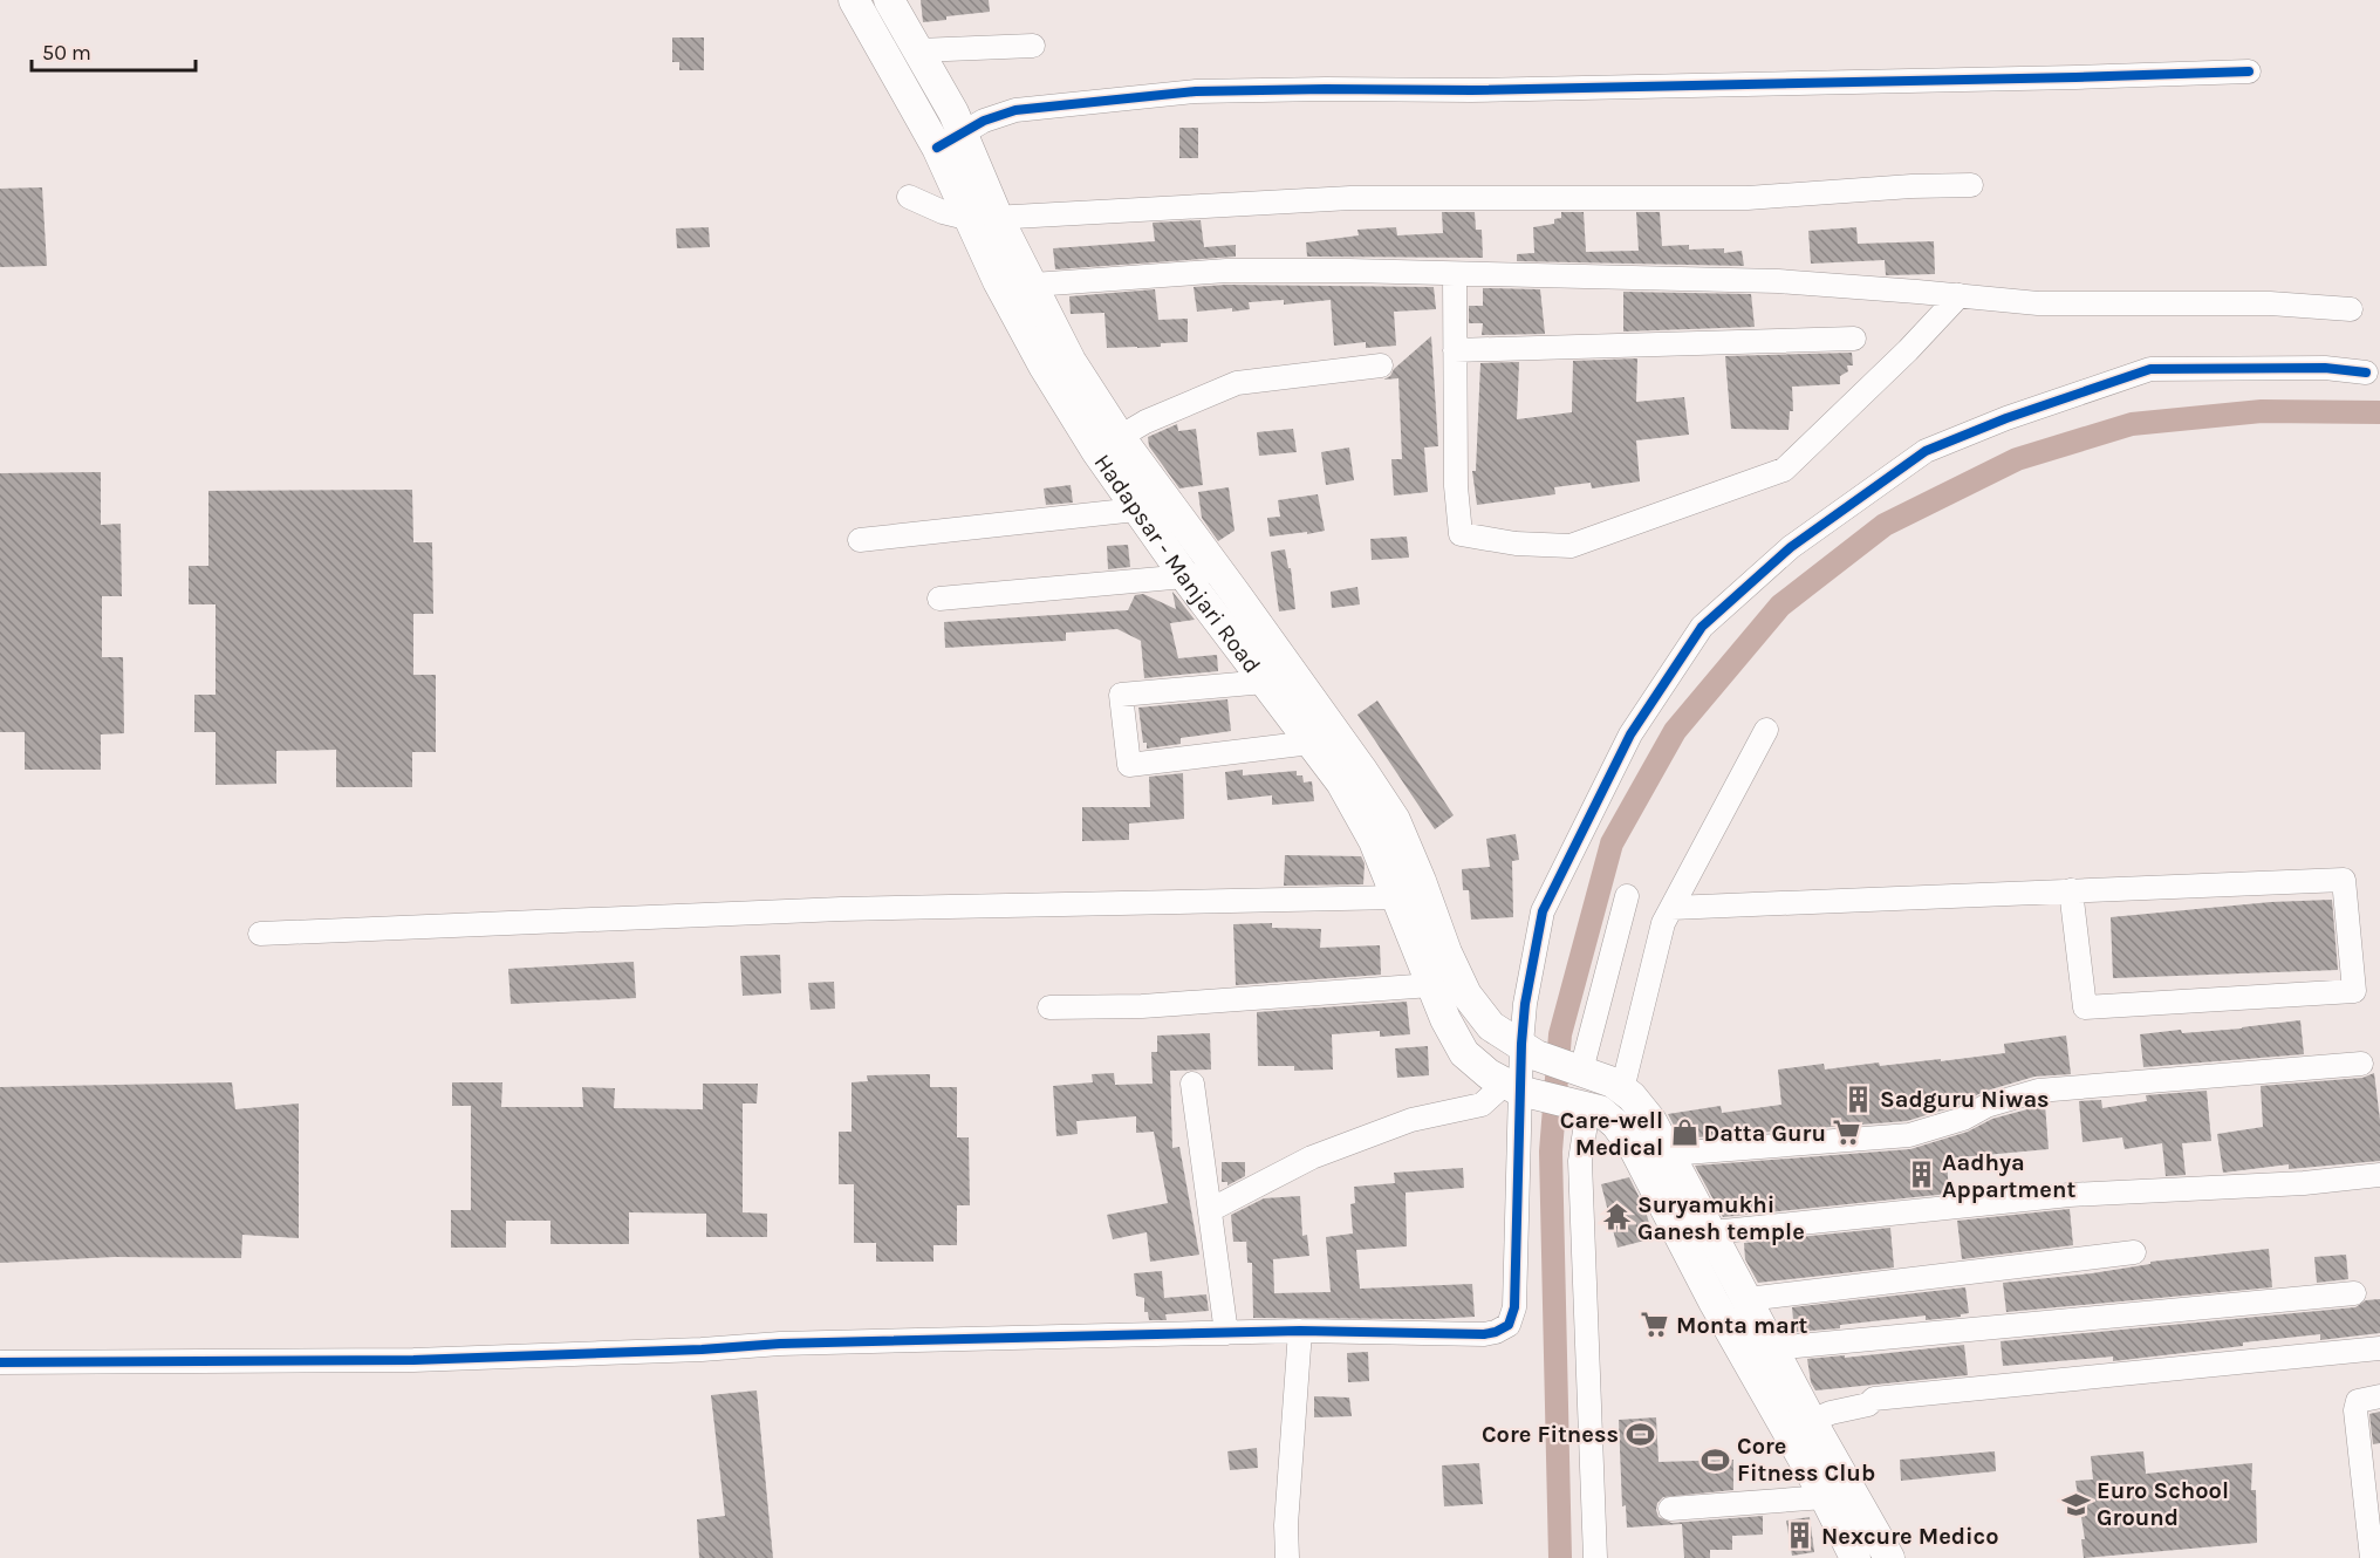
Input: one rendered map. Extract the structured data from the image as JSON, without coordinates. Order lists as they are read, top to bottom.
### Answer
{
  "streets": {
    "main road": ["Hadapsar - Manjari Road"]
  },
  "places": {
    "building": ["Sadguru Niwas", "Aadhya Appartment", "Nexcure Medico"],
    "shop": ["Care-well Medical"],
    "supermarket": ["Datta Guru", "Monta mart"],
    "temple": ["Suryamukhi Ganesh temple"],
    "sports": ["Core Fitness", "Core Fitness Club"],
    "school or university": ["Euro School Ground"]
  },
  "scale_bar": "50 m"
}
